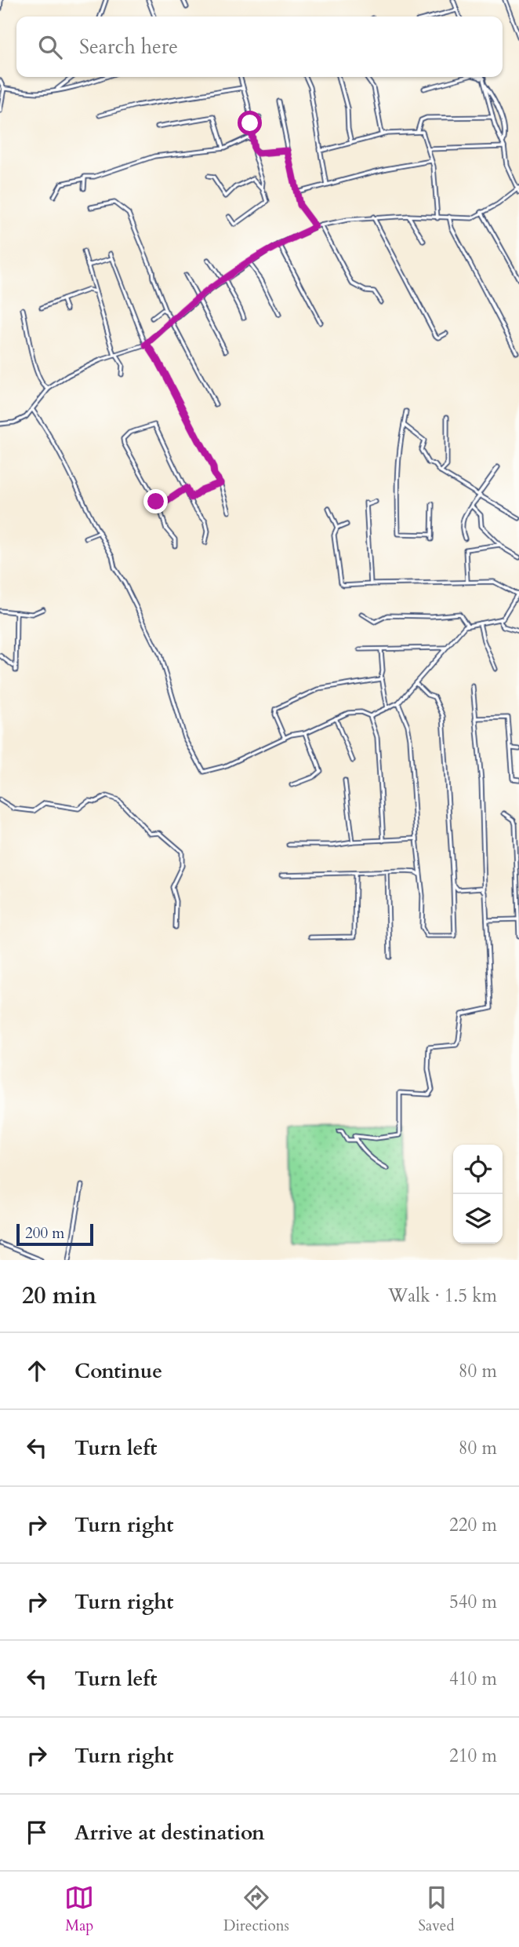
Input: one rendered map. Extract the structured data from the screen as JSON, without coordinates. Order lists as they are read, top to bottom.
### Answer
{
  "scale_bar": "200 m",
  "page": {
    "search": "Search here",
    "scale": "200 m",
    "heading": ["20 min", "Walk · 1.5 km"],
    "list": [
      ["Continue", "80 m"],
      ["Turn left", "80 m"],
      ["Turn right", "220 m"],
      ["Turn right", "540 m"],
      ["Turn left", "410 m"],
      ["Turn right", "210 m"],
      "Arrive at destination"
    ],
    "nav": ["Map", "Directions", "Saved"]
  }
}
